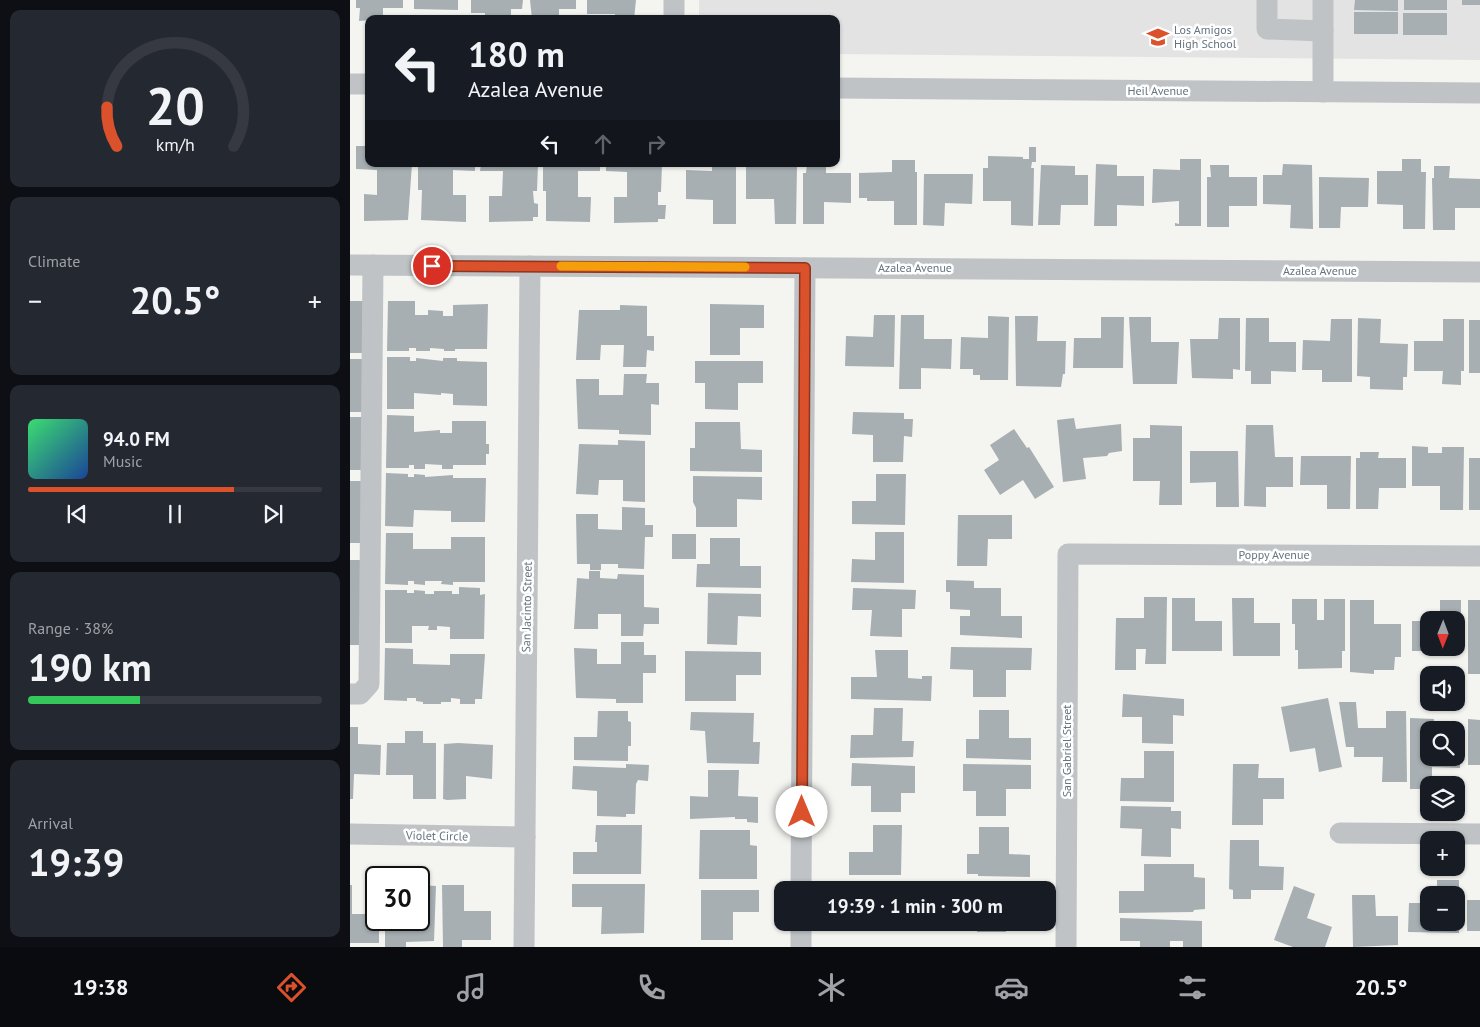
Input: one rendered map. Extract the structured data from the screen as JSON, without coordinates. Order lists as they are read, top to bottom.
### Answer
{
  "streets": {
    "street": [
      "Heil Avenue",
      "Azalea Avenue",
      "Poppy Avenue",
      "San Jacinto Street",
      "San Gabriel Street",
      "Violet Circle"
    ]
  },
  "crossings": [
    ["Azalea Avenue", "San Jacinto Street"],
    ["Poppy Avenue", "San Gabriel Street"],
    ["San Jacinto Street", "Violet Circle"]
  ],
  "places": {
    "school or university": ["Los Amigos High School"]
  },
  "north": "bottom",
  "page": {
    "turn": ["180 m", "Azalea Avenue"],
    "tile": [
      "Climate",
      ["Range · 38%", "190 km"],
      ["Arrival", "19:39"]
    ],
    "heat": ["−", "20.5°", "+"],
    "song": ["94.0 FM", "Music"],
    "map_buttons": ["+", "−"],
    "limit": "30",
    "trip": "19:39 · 1 min · 300 m",
    "tabs": ["19:38", "20.5°"],
    "gauge": ["20", "km/h"]
  }
}
